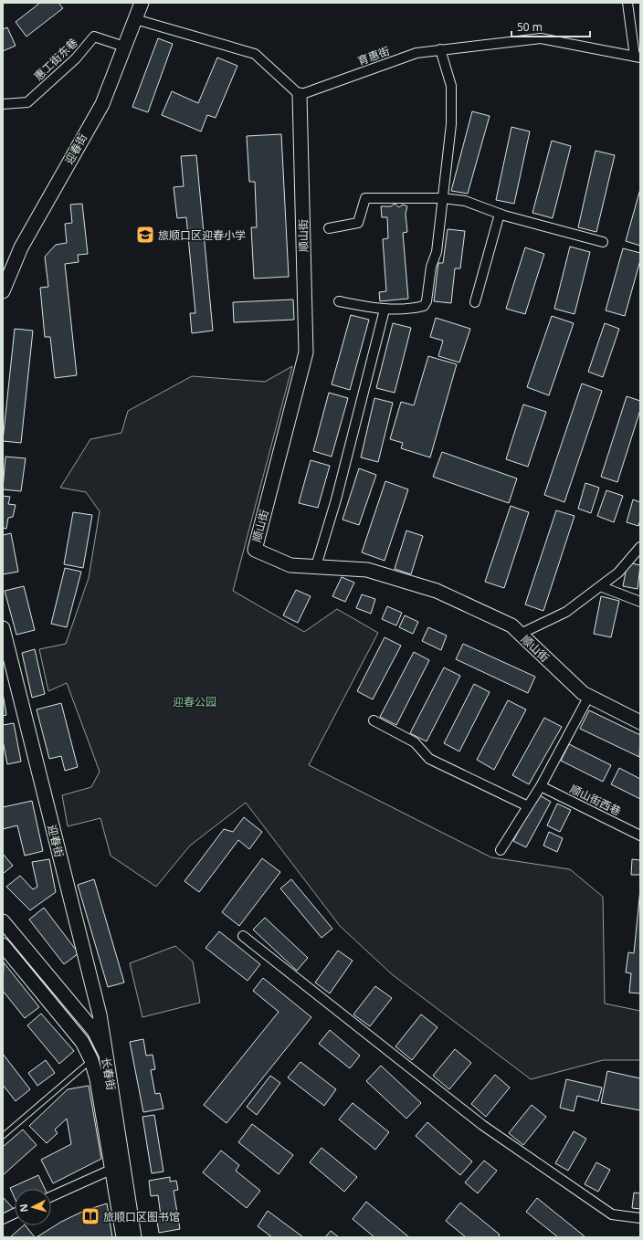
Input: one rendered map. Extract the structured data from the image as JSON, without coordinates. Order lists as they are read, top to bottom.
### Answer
{
  "streets": {
    "street": [
      "育惠街",
      "惠工街东巷",
      "迎春街",
      "顺山街",
      "顺山街西巷",
      "长春街"
    ]
  },
  "crossings": [
    ["育惠街", "顺山街"],
    ["惠工街东巷", "迎春街"],
    ["迎春街", "长春街"]
  ],
  "parks": ["迎春公园"],
  "places": {
    "school or university": ["旅顺口区迎春小学"],
    "library": ["旅顺口区图书馆"]
  },
  "scale_bar": "50 m",
  "north": "left"
}
